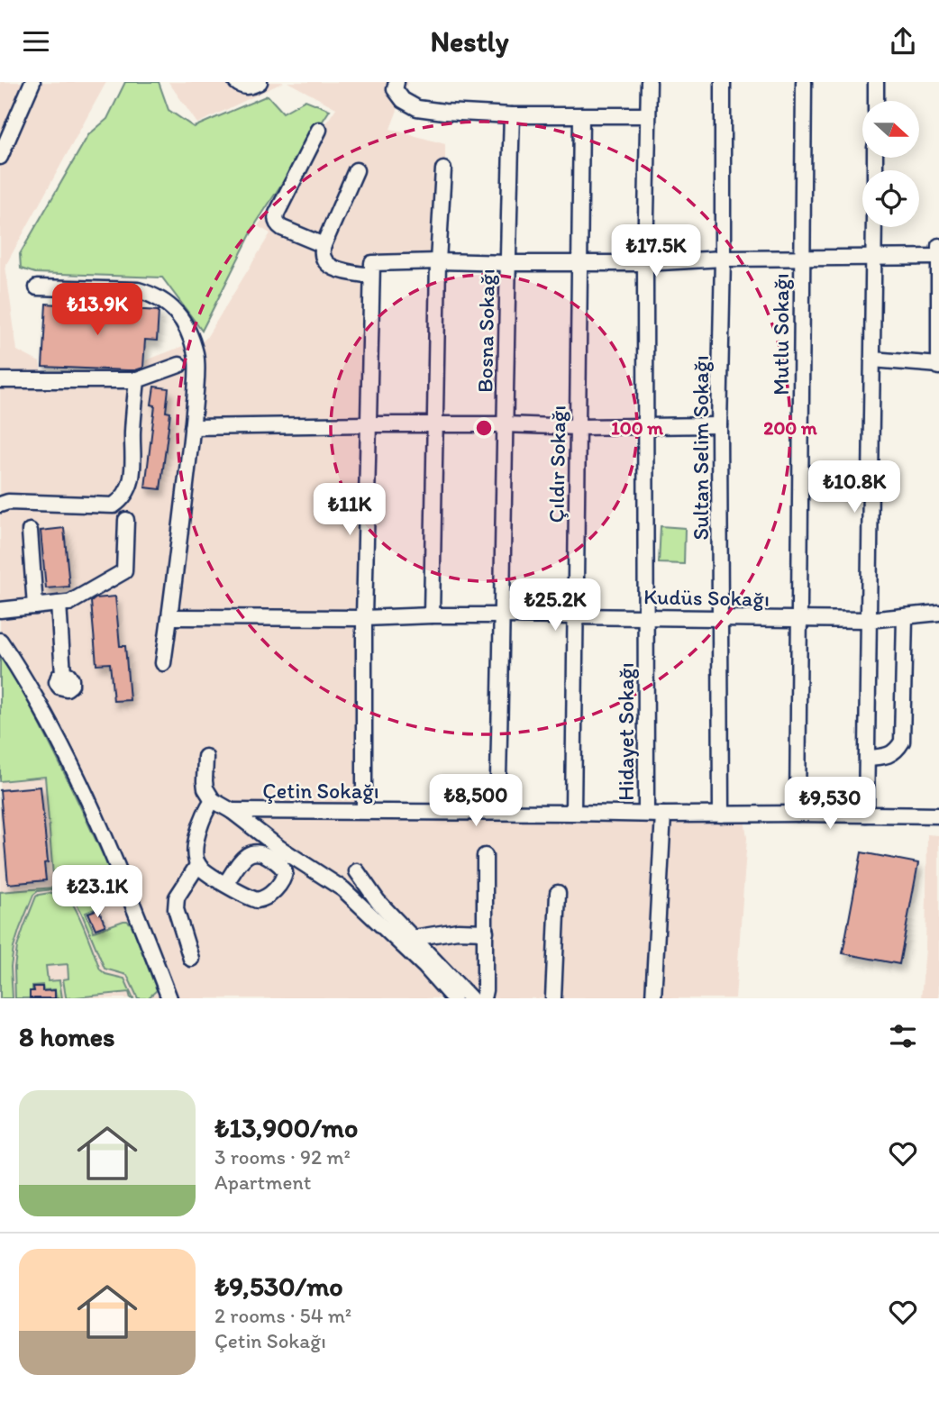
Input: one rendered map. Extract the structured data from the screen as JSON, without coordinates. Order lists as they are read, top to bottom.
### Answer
{
  "streets": {
    "street": [
      "Bosna Sokağı",
      "Mutlu Sokağı",
      "Sultan Selim Sokağı",
      "Çıldır Sokağı",
      "Kudüs Sokağı",
      "Hidayet Sokağı",
      "Çetin Sokağı"
    ]
  },
  "crossings": [
    ["Bosna Sokağı", "Kudüs Sokağı"],
    ["Bosna Sokağı", "Çetin Sokağı"],
    ["Mutlu Sokağı", "Kudüs Sokağı"],
    ["Mutlu Sokağı", "Çetin Sokağı"],
    ["Sultan Selim Sokağı", "Kudüs Sokağı"],
    ["Sultan Selim Sokağı", "Çetin Sokağı"],
    ["Çıldır Sokağı", "Kudüs Sokağı"],
    ["Çıldır Sokağı", "Çetin Sokağı"],
    ["Kudüs Sokağı", "Hidayet Sokağı"],
    ["Hidayet Sokağı", "Çetin Sokağı"]
  ],
  "north": "right",
  "page": {
    "header": "Nestly",
    "price": [
      "₺17.5K",
      "₺13.9K",
      "₺10.8K",
      "₺11K",
      "₺25.2K",
      "₺8,500",
      "₺9,530",
      "₺23.1K"
    ],
    "heading": "8 homes",
    "list": [
      {
        "name": "₺13,900/mo",
        "note": "3 rooms · 92 m² · Apartment"
      },
      {
        "name": "₺9,530/mo",
        "note": "2 rooms · 54 m² · Çetin Sokağı"
      }
    ]
  },
  "rings": ["100 m", "200 m"]
}
